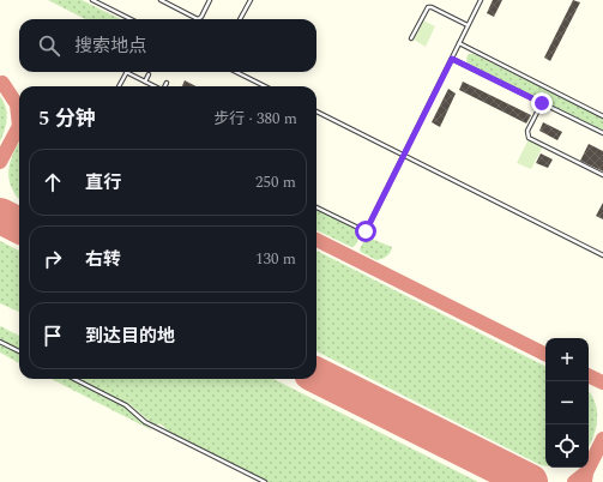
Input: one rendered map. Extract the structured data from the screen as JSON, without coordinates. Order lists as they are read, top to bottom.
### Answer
{
  "page": {
    "search": "搜索地点",
    "heading": ["5 分钟", "步行 · 380 m"],
    "list": [
      ["直行", "250 m"],
      ["右转", "130 m"],
      "到达目的地"
    ],
    "map_buttons": ["+", "−"]
  }
}
